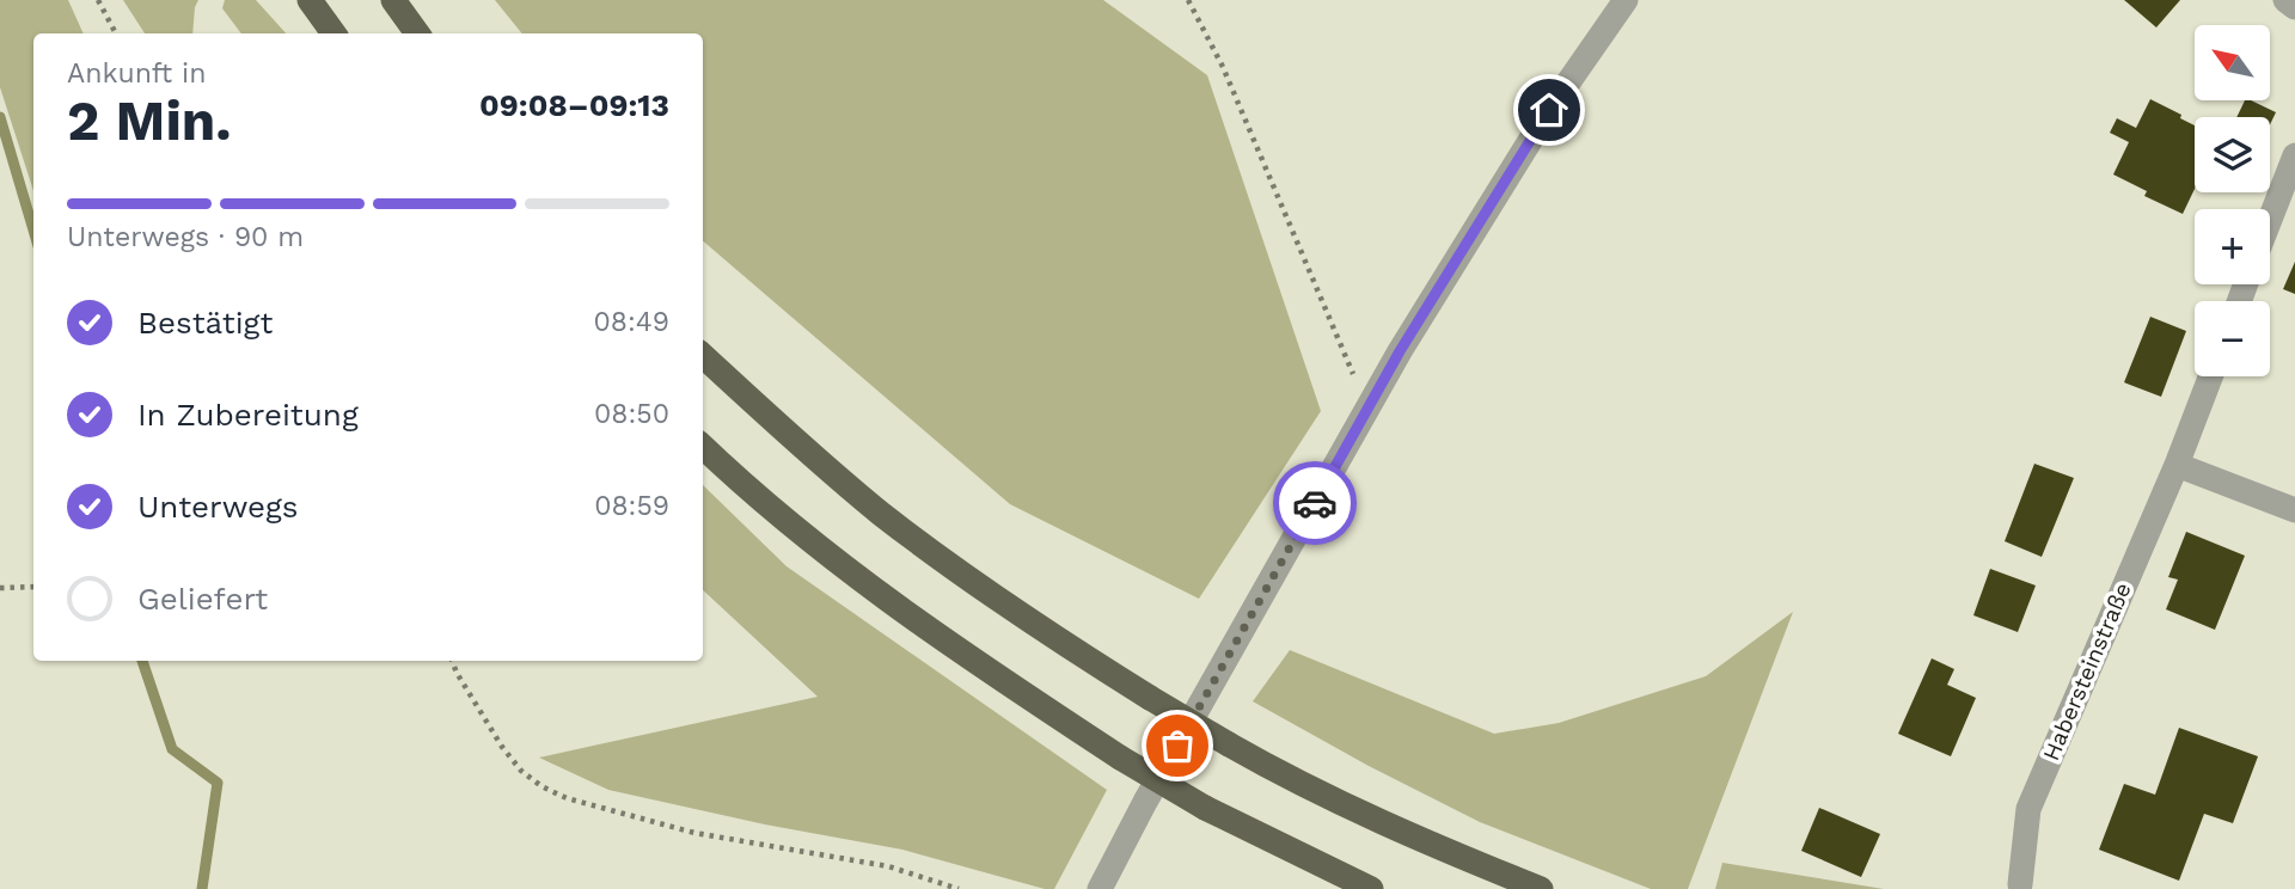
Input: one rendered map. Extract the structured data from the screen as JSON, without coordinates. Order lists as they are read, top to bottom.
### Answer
{
  "streets": {
    "street": ["Habersteinstraße"]
  },
  "north": "top left",
  "page": {
    "map_buttons": ["+", "−"],
    "heading": ["2 Min.", "Ankunft in", "09:08–09:13"],
    "bar": "Unterwegs · 90 m",
    "list": [
      ["Bestätigt", "08:49"],
      ["In Zubereitung", "08:50"],
      ["Unterwegs", "08:59"],
      "Geliefert"
    ]
  }
}
